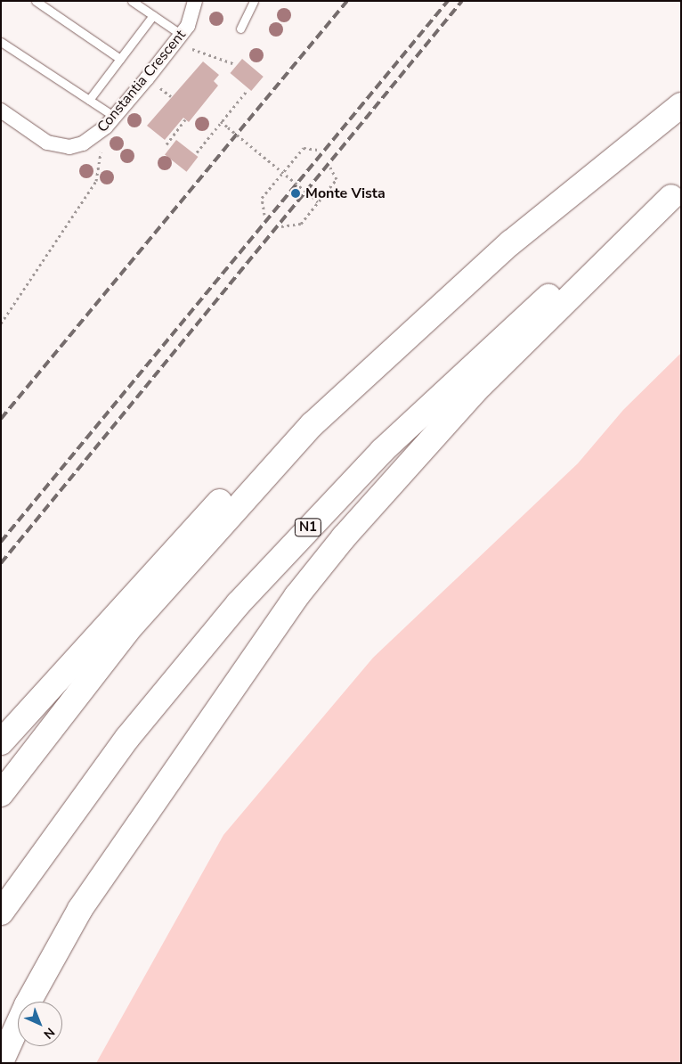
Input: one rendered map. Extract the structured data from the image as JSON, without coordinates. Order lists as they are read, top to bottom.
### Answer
{
  "streets": {
    "highway": ["N1"],
    "street": ["Constantia Crescent"]
  },
  "places": ["Monte Vista"],
  "north": "bottom right"
}
